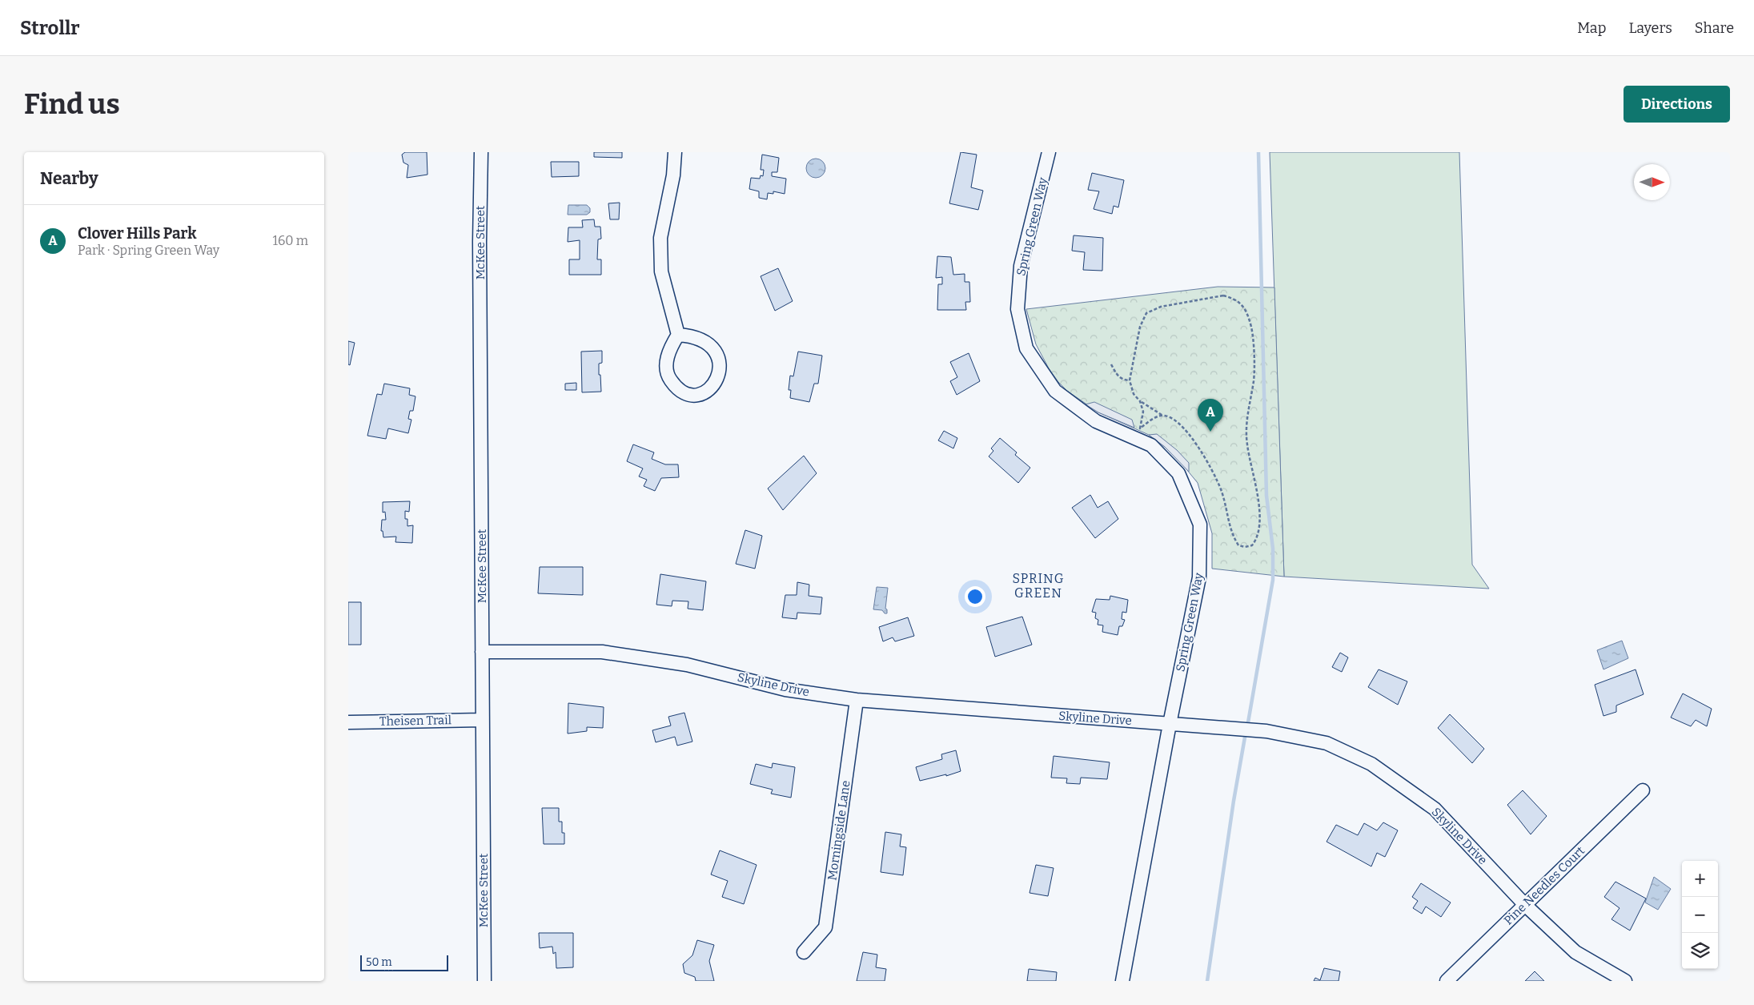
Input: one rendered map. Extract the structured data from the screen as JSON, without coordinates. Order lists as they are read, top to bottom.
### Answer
{
  "streets": {
    "street": [
      "Spring Green Way",
      "McKee Street",
      "Skyline Drive",
      "Theisen Trail",
      "Morningside Lane",
      "Pine Needles Court"
    ]
  },
  "crossings": [
    ["Spring Green Way", "Skyline Drive"],
    ["McKee Street", "Skyline Drive"],
    ["McKee Street", "Theisen Trail"],
    ["Skyline Drive", "Morningside Lane"],
    ["Skyline Drive", "Pine Needles Court"]
  ],
  "districts": ["SPRING GREEN"],
  "scale_bar": "50 m",
  "north": "right",
  "page": {
    "header": "Strollr",
    "nav": ["Map", "Layers", "Share"],
    "buttons": "Directions",
    "title": "Find us",
    "heading": "Nearby",
    "list": [
      {
        "mark": "A",
        "name": "Clover Hills Park",
        "note": "Park · Spring Green Way",
        "value": "160 m"
      }
    ],
    "pins": "A",
    "map_buttons": ["+", "−"],
    "scale": "50 m"
  }
}
